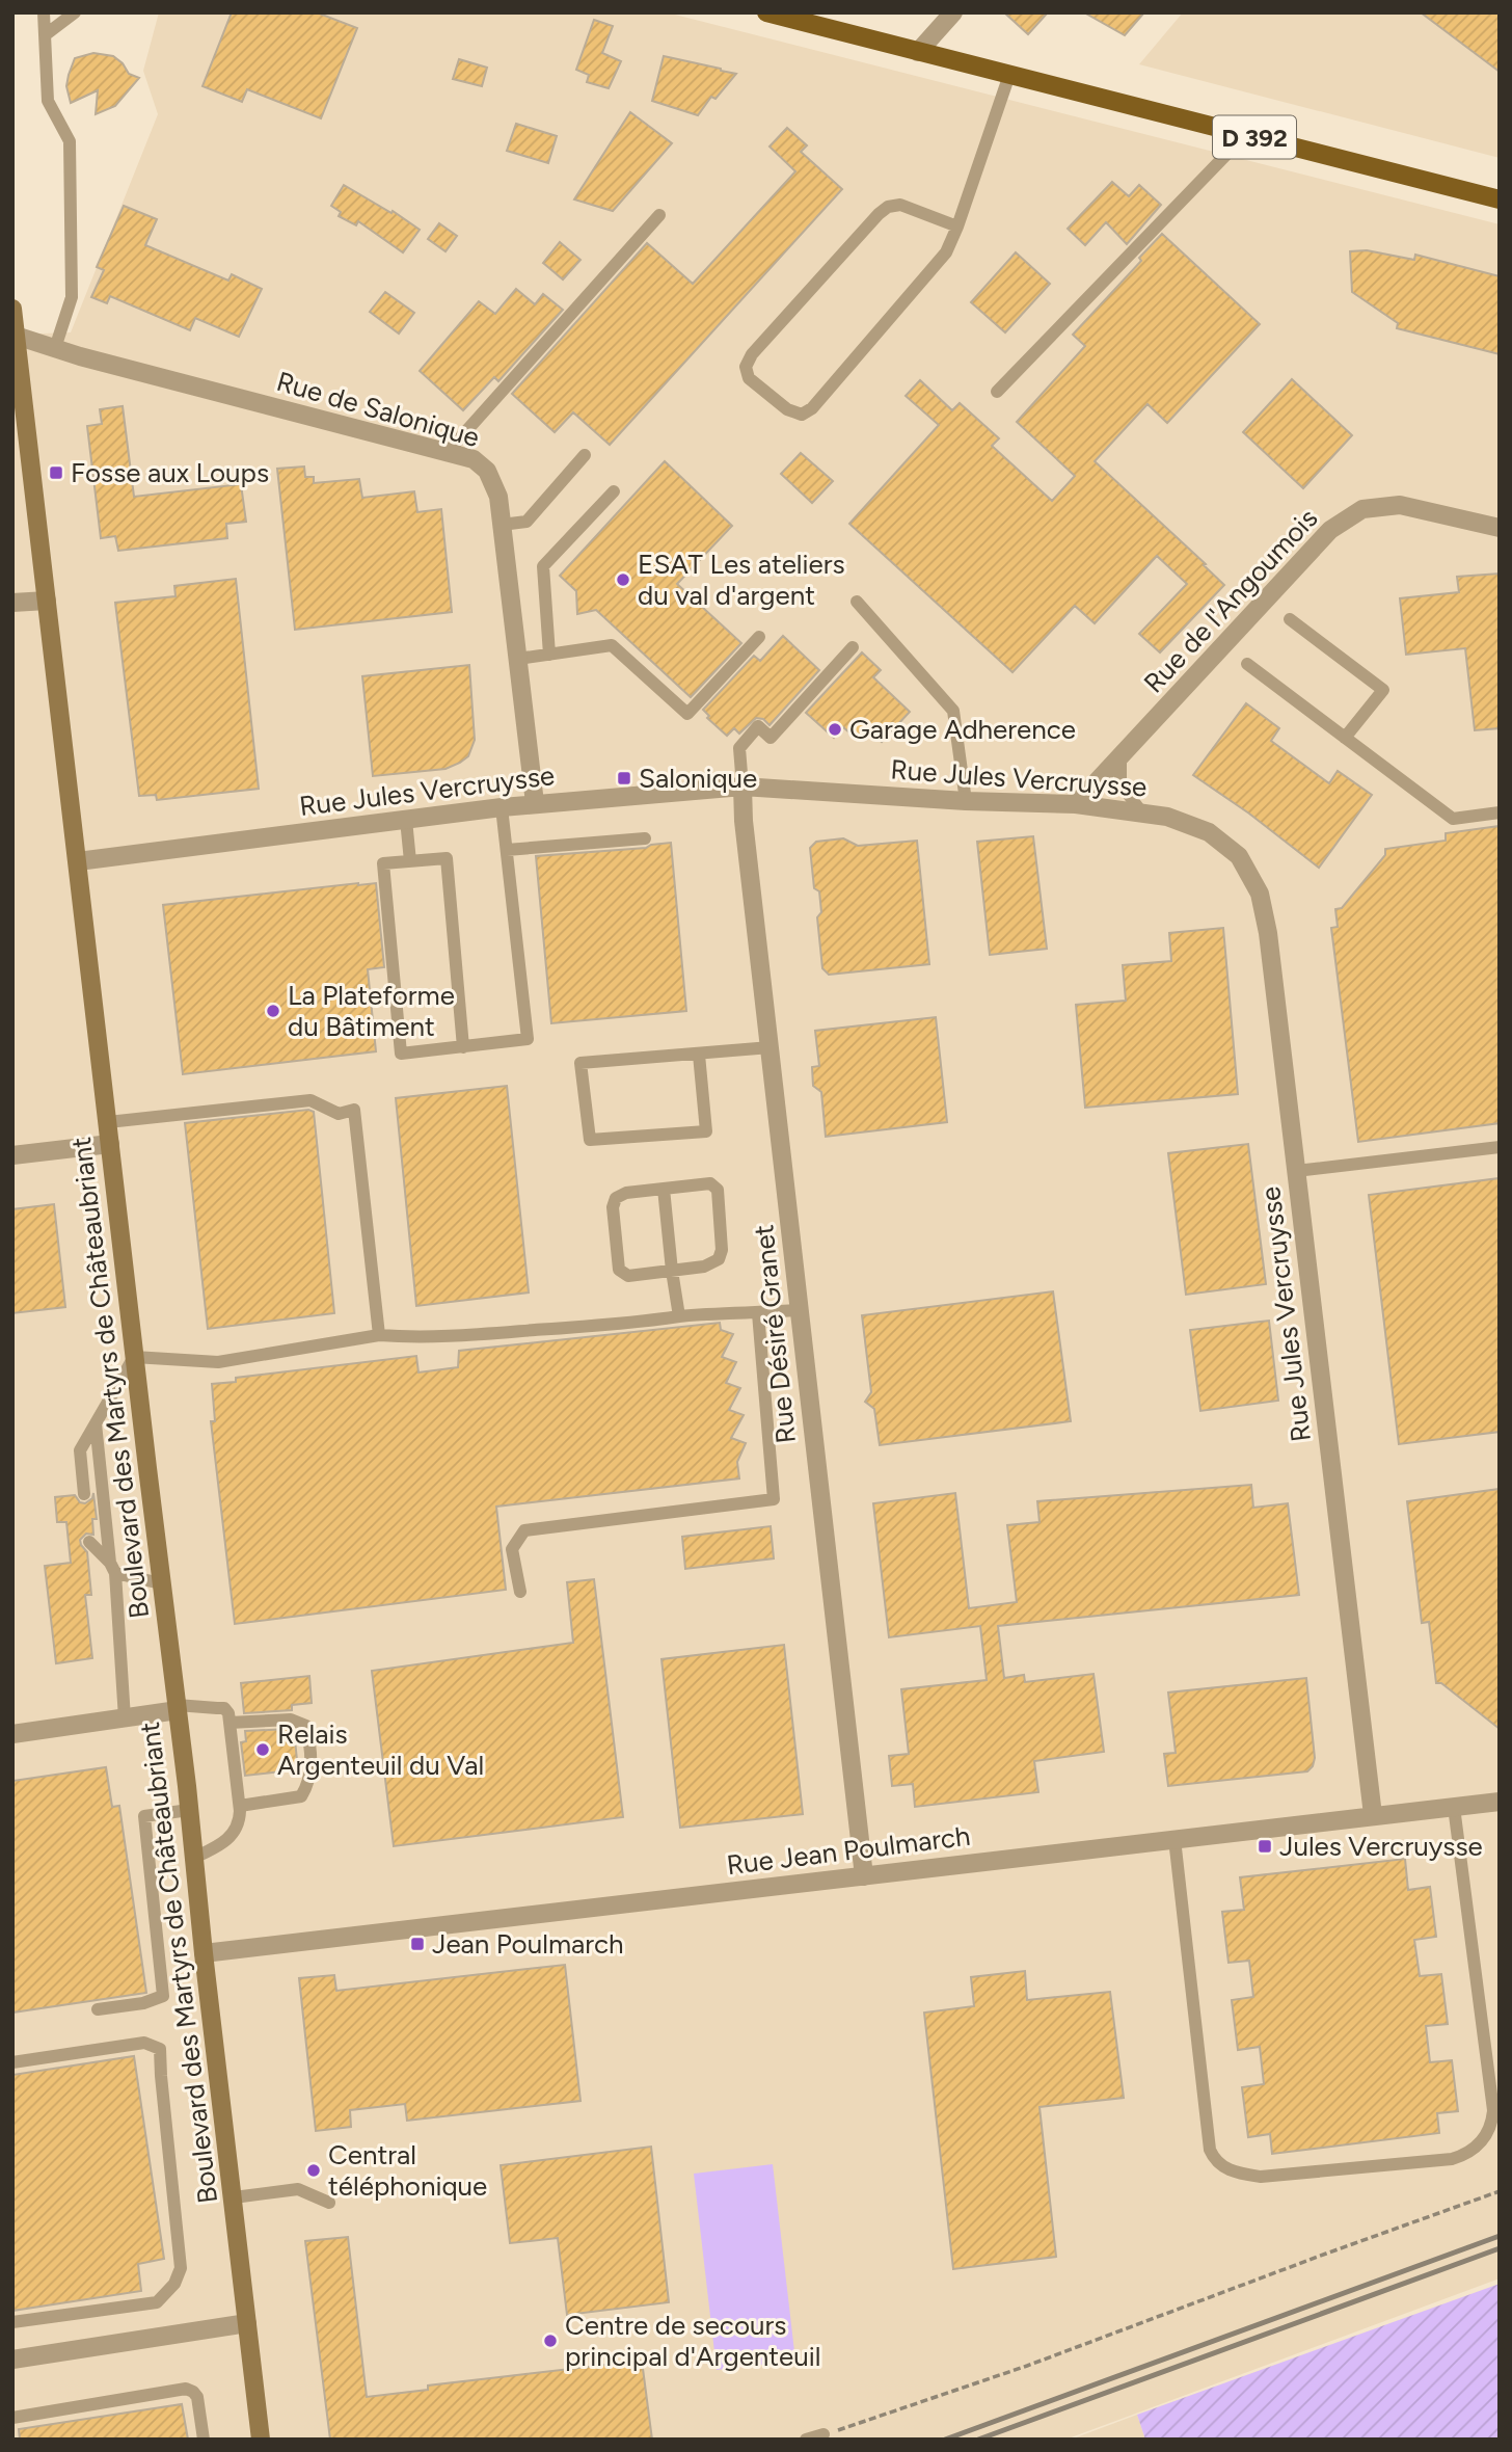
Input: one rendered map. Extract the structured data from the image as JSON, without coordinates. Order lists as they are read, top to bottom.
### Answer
{
  "streets": {
    "main road": ["D 392", "Boulevard des Martyrs de Châteaubriant"],
    "street": [
      "Rue de Salonique",
      "Rue de l'Angoumois",
      "Rue Jules Vercruysse",
      "Rue Désiré Granet",
      "Rue Jean Poulmarch"
    ]
  },
  "crossings": [
    ["Rue de Salonique", "Rue Jules Vercruysse"],
    ["Rue de Salonique", "Boulevard des Martyrs de Châteaubriant"],
    ["Rue de l'Angoumois", "Rue Jules Vercruysse"],
    ["Rue Jules Vercruysse", "Rue Désiré Granet"],
    ["Rue Jules Vercruysse", "Boulevard des Martyrs de Châteaubriant"],
    ["Rue Jules Vercruysse", "Rue Jean Poulmarch"],
    ["Rue Désiré Granet", "Rue Jean Poulmarch"],
    ["Boulevard des Martyrs de Châteaubriant", "Rue Jean Poulmarch"]
  ],
  "places": {
    "transit": [
      "Fosse aux Loups",
      "Salonique",
      "Jules Vercruysse",
      "Jean Poulmarch"
    ],
    "other": [
      "ESAT Les ateliers du val d'argent",
      "Garage Adherence",
      "La Plateforme du Bâtiment",
      "Relais Argenteuil du Val",
      "Central téléphonique",
      "Centre de secours principal d'Argenteuil"
    ]
  }
}
